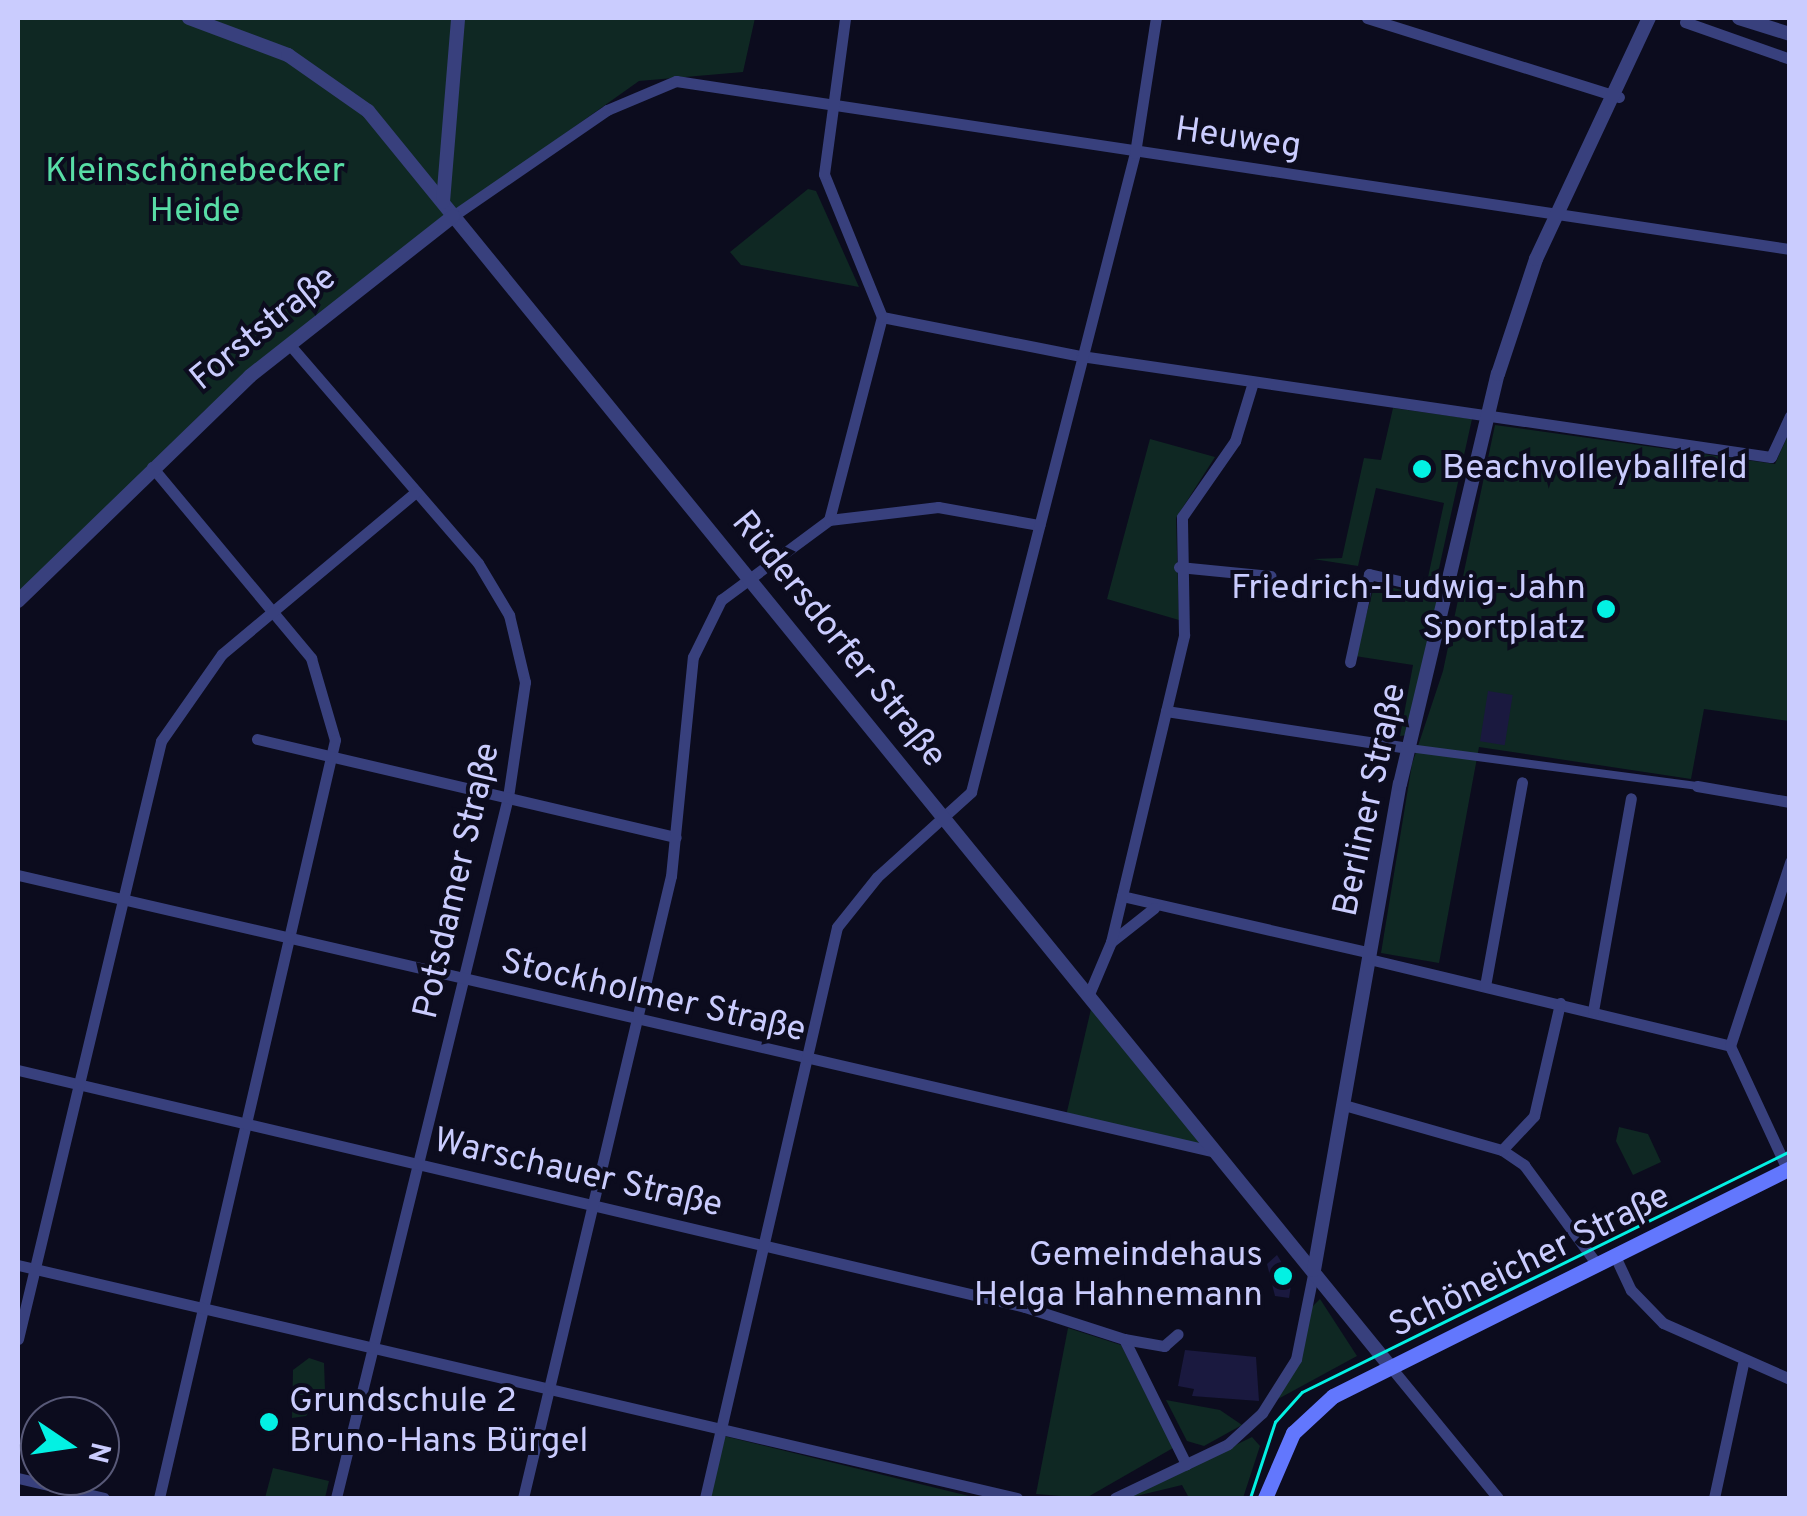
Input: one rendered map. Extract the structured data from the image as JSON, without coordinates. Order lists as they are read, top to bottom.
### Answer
{
  "streets": {
    "main road": ["Schöneicher Straße"],
    "street": [
      "Heuweg",
      "Forststraße",
      "Rüdersdorfer Straße",
      "Berliner Straße",
      "Potsdamer Straße",
      "Stockholmer Straße",
      "Warschauer Straße"
    ]
  },
  "crossings": [
    ["Heuweg", "Forststraße"],
    ["Heuweg", "Berliner Straße"],
    ["Forststraße", "Rüdersdorfer Straße"],
    ["Forststraße", "Potsdamer Straße"],
    ["Rüdersdorfer Straße", "Berliner Straße"],
    ["Rüdersdorfer Straße", "Stockholmer Straße"],
    ["Rüdersdorfer Straße", "Schöneicher Straße"],
    ["Potsdamer Straße", "Stockholmer Straße"],
    ["Potsdamer Straße", "Warschauer Straße"]
  ],
  "parks": ["Kleinschönebecker Heide"],
  "places": [
    "Beachvolleyballfeld",
    "Friedrich-Ludwig-Jahn Sportplatz",
    "Gemeindehaus Helga Hahnemann",
    "Grundschule 2 Bruno-Hans Bürgel"
  ],
  "north": "right"
}
